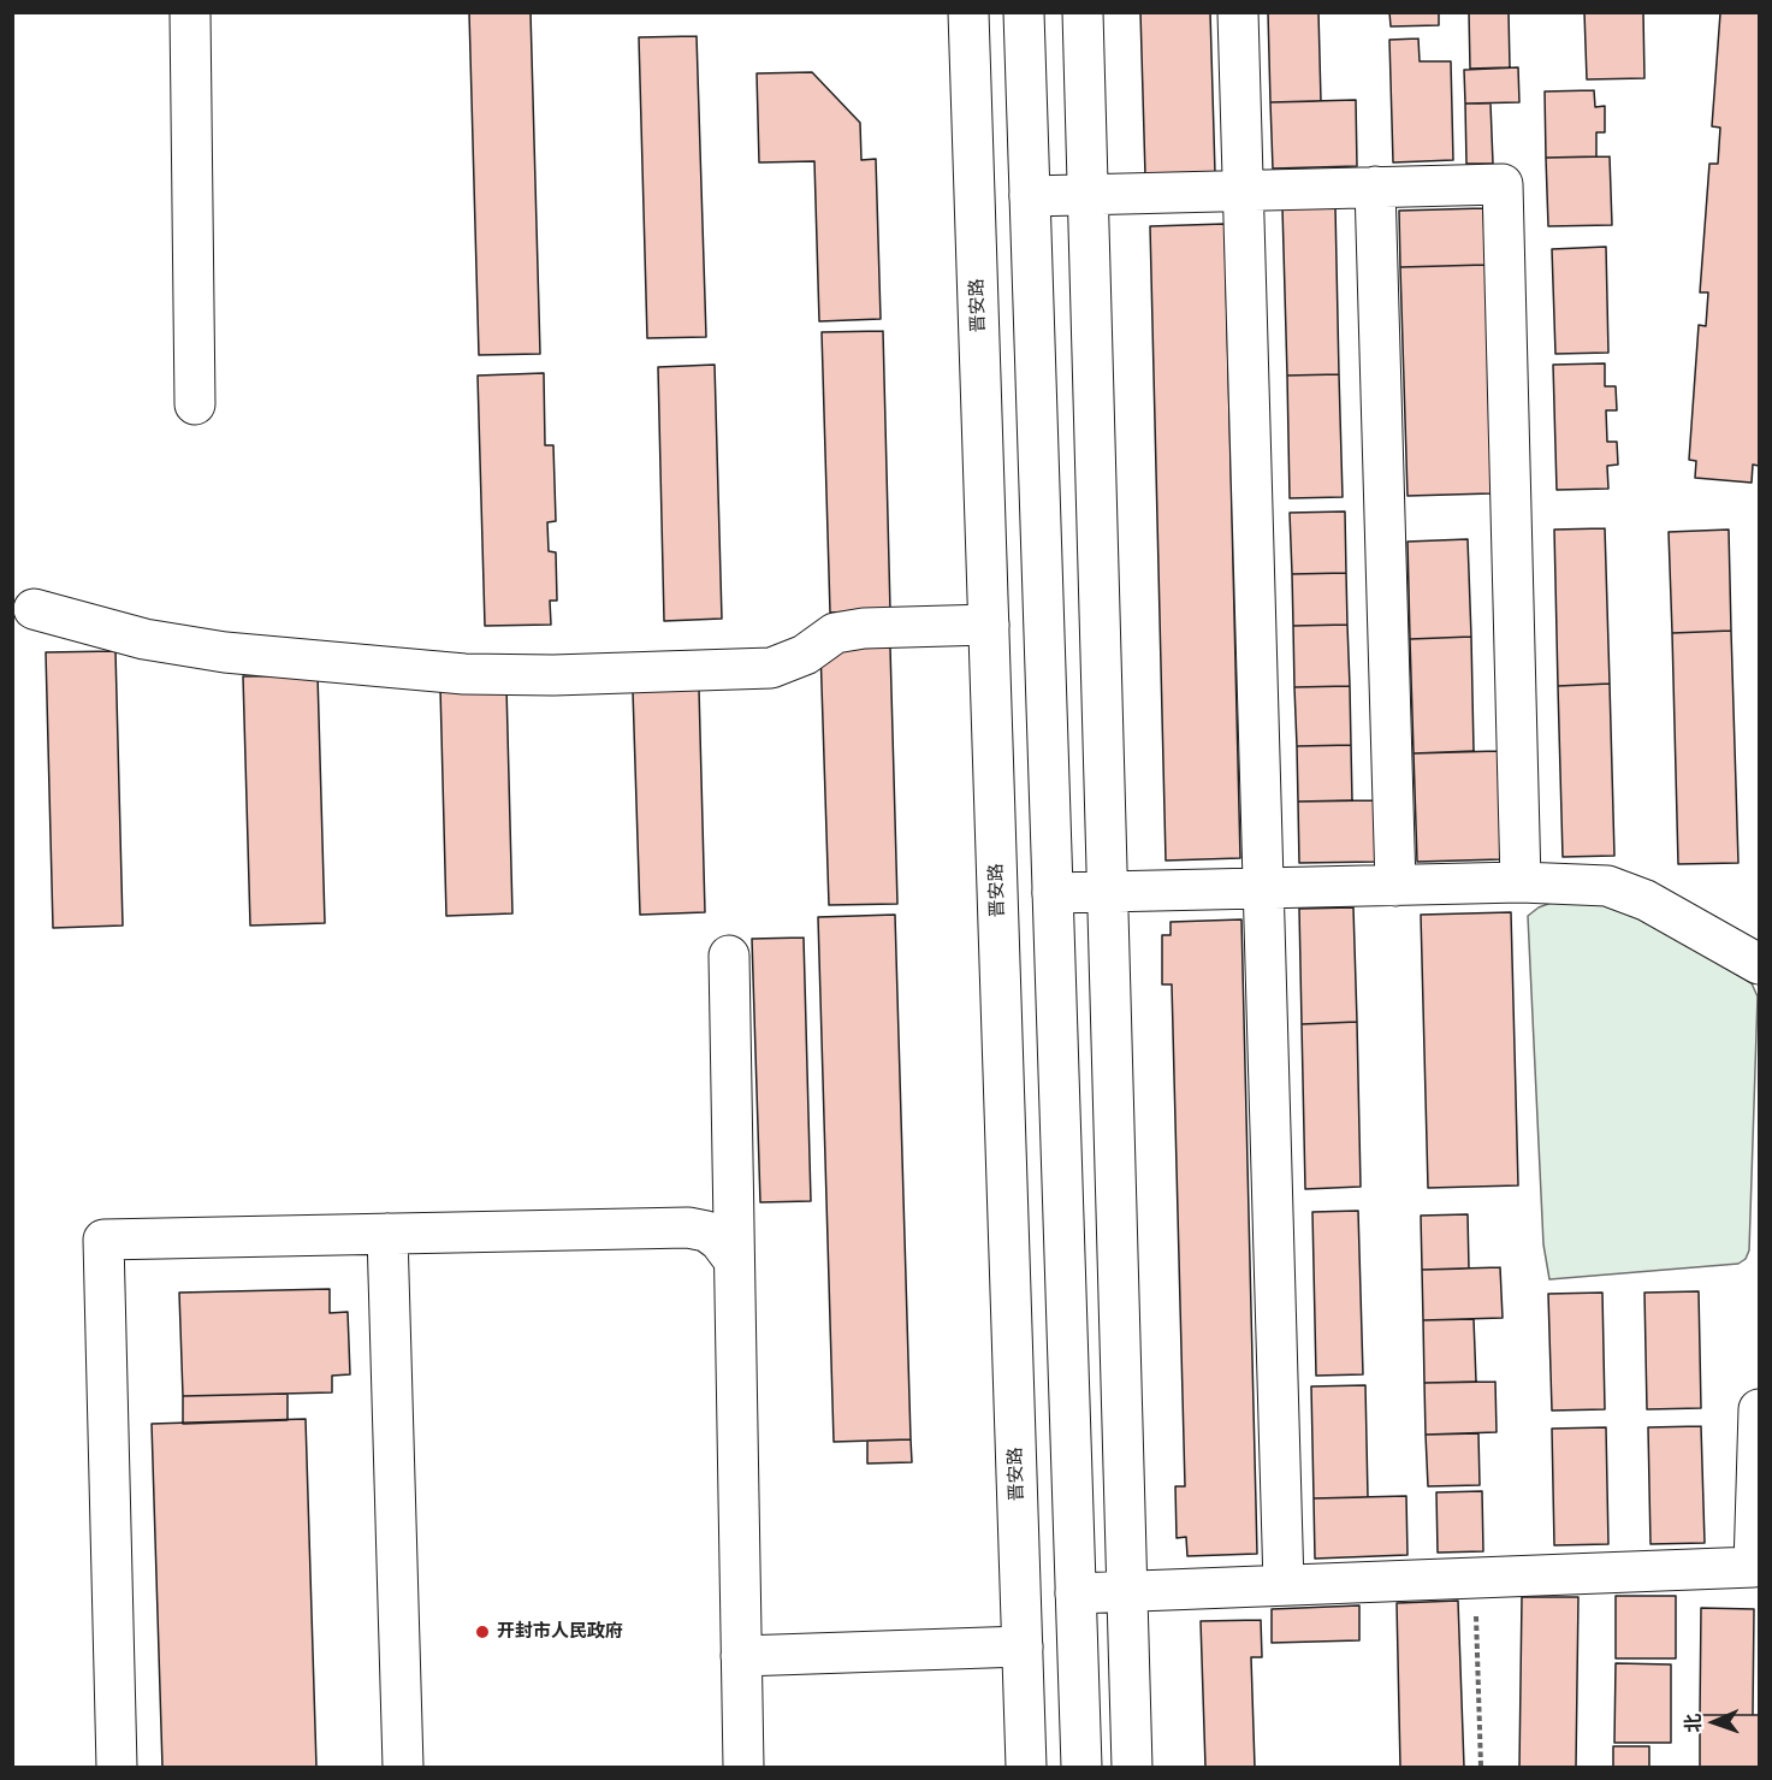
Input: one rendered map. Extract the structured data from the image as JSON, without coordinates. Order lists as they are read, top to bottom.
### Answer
{
  "streets": {
    "main road": ["晋安路"]
  },
  "places": ["开封市人民政府"],
  "north": "left"
}
